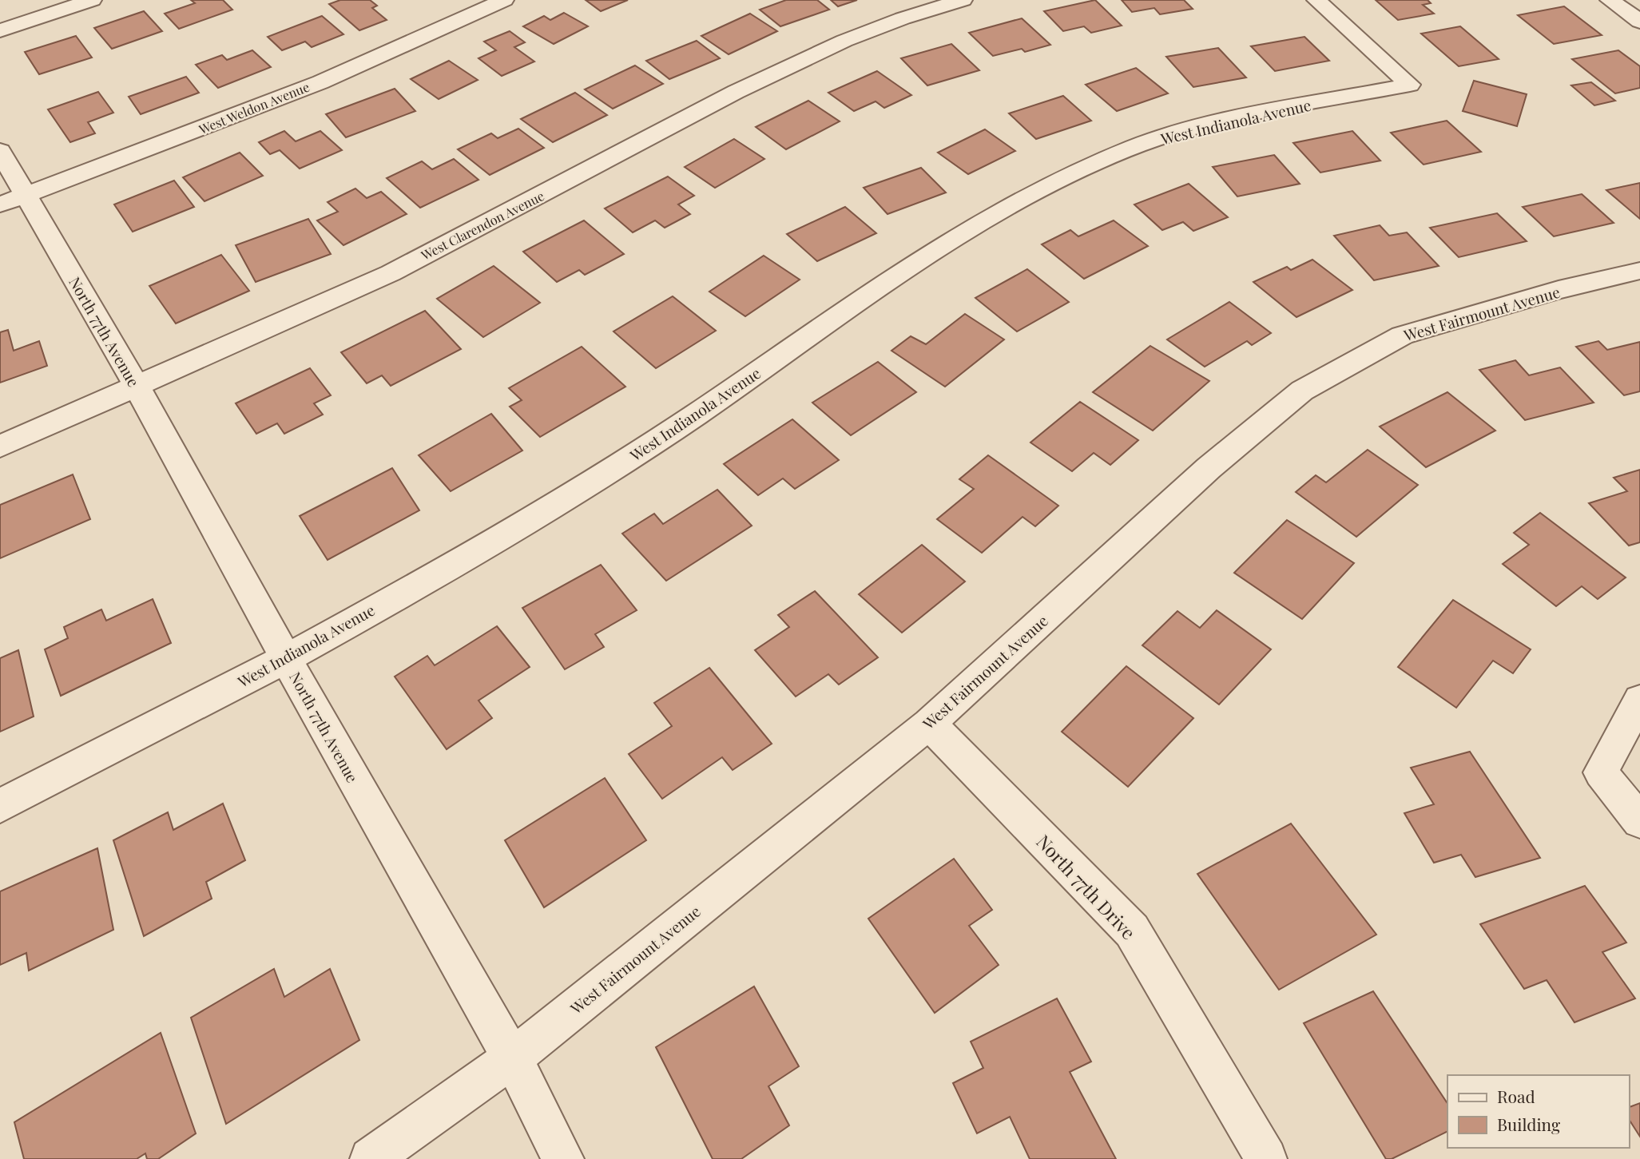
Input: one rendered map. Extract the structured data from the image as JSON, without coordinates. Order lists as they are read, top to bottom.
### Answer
{
  "streets": {
    "street": [
      "West Weldon Avenue",
      "West Indianola Avenue",
      "West Clarendon Avenue",
      "West Fairmount Avenue",
      "North 77th Avenue",
      "North 77th Drive"
    ]
  },
  "crossings": [
    ["West Weldon Avenue", "North 77th Avenue"],
    ["West Indianola Avenue", "North 77th Avenue"],
    ["West Clarendon Avenue", "North 77th Avenue"],
    ["West Fairmount Avenue", "North 77th Avenue"],
    ["West Fairmount Avenue", "North 77th Drive"]
  ],
  "legend": ["Road", "Building"]
}
